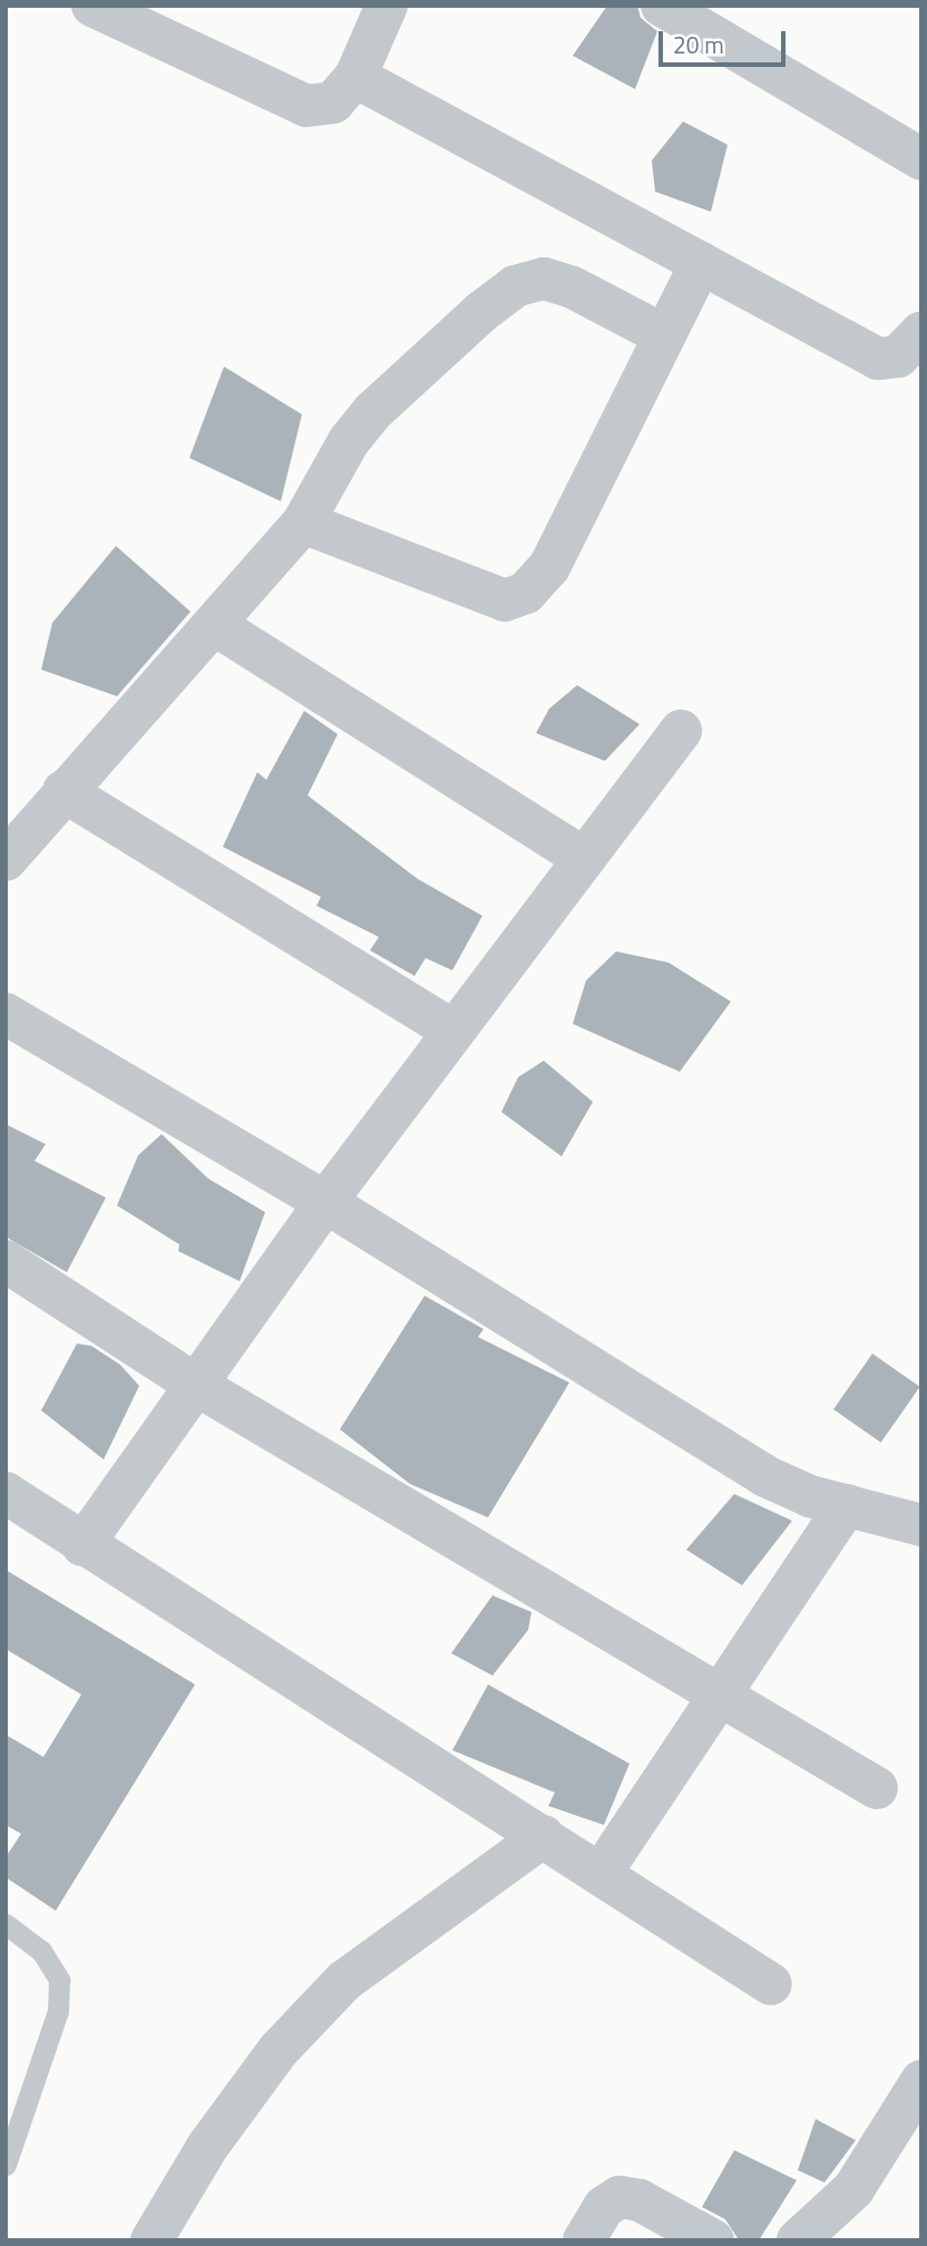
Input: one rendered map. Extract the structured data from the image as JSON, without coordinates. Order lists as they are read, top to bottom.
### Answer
{
  "scale_bar": "20 m"
}
